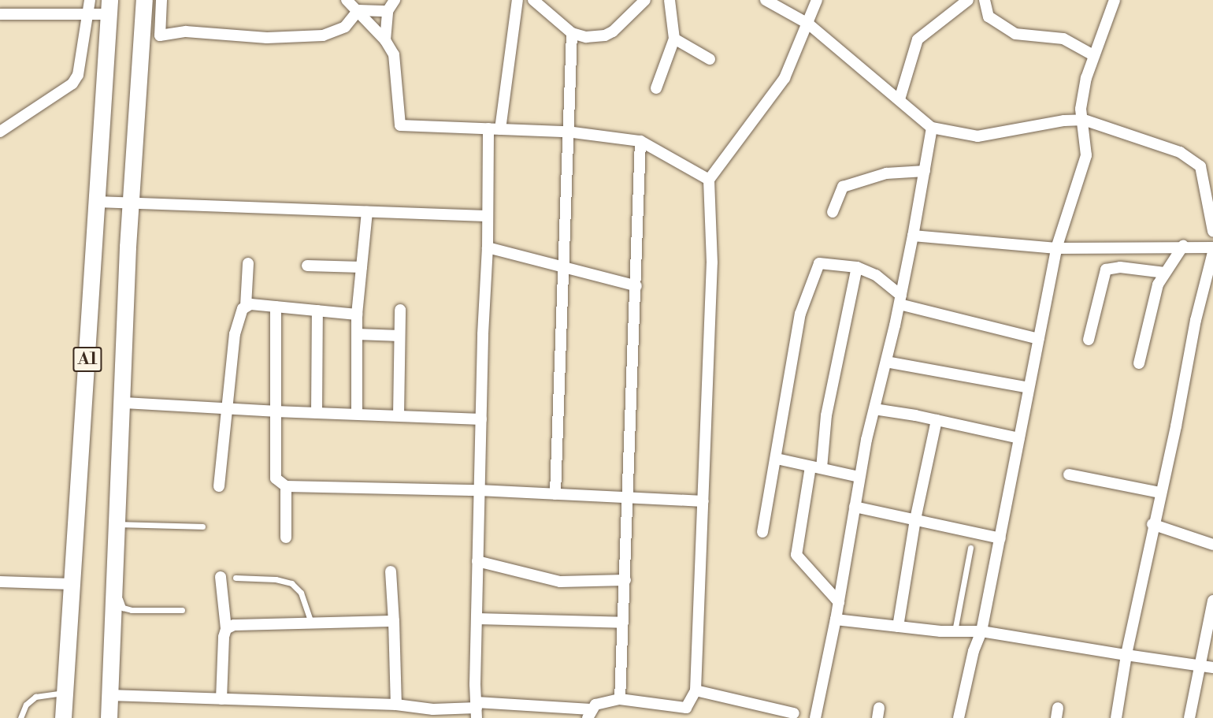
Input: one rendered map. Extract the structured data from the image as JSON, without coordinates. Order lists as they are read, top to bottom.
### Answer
{
  "streets": {
    "main road": ["A1"]
  }
}
